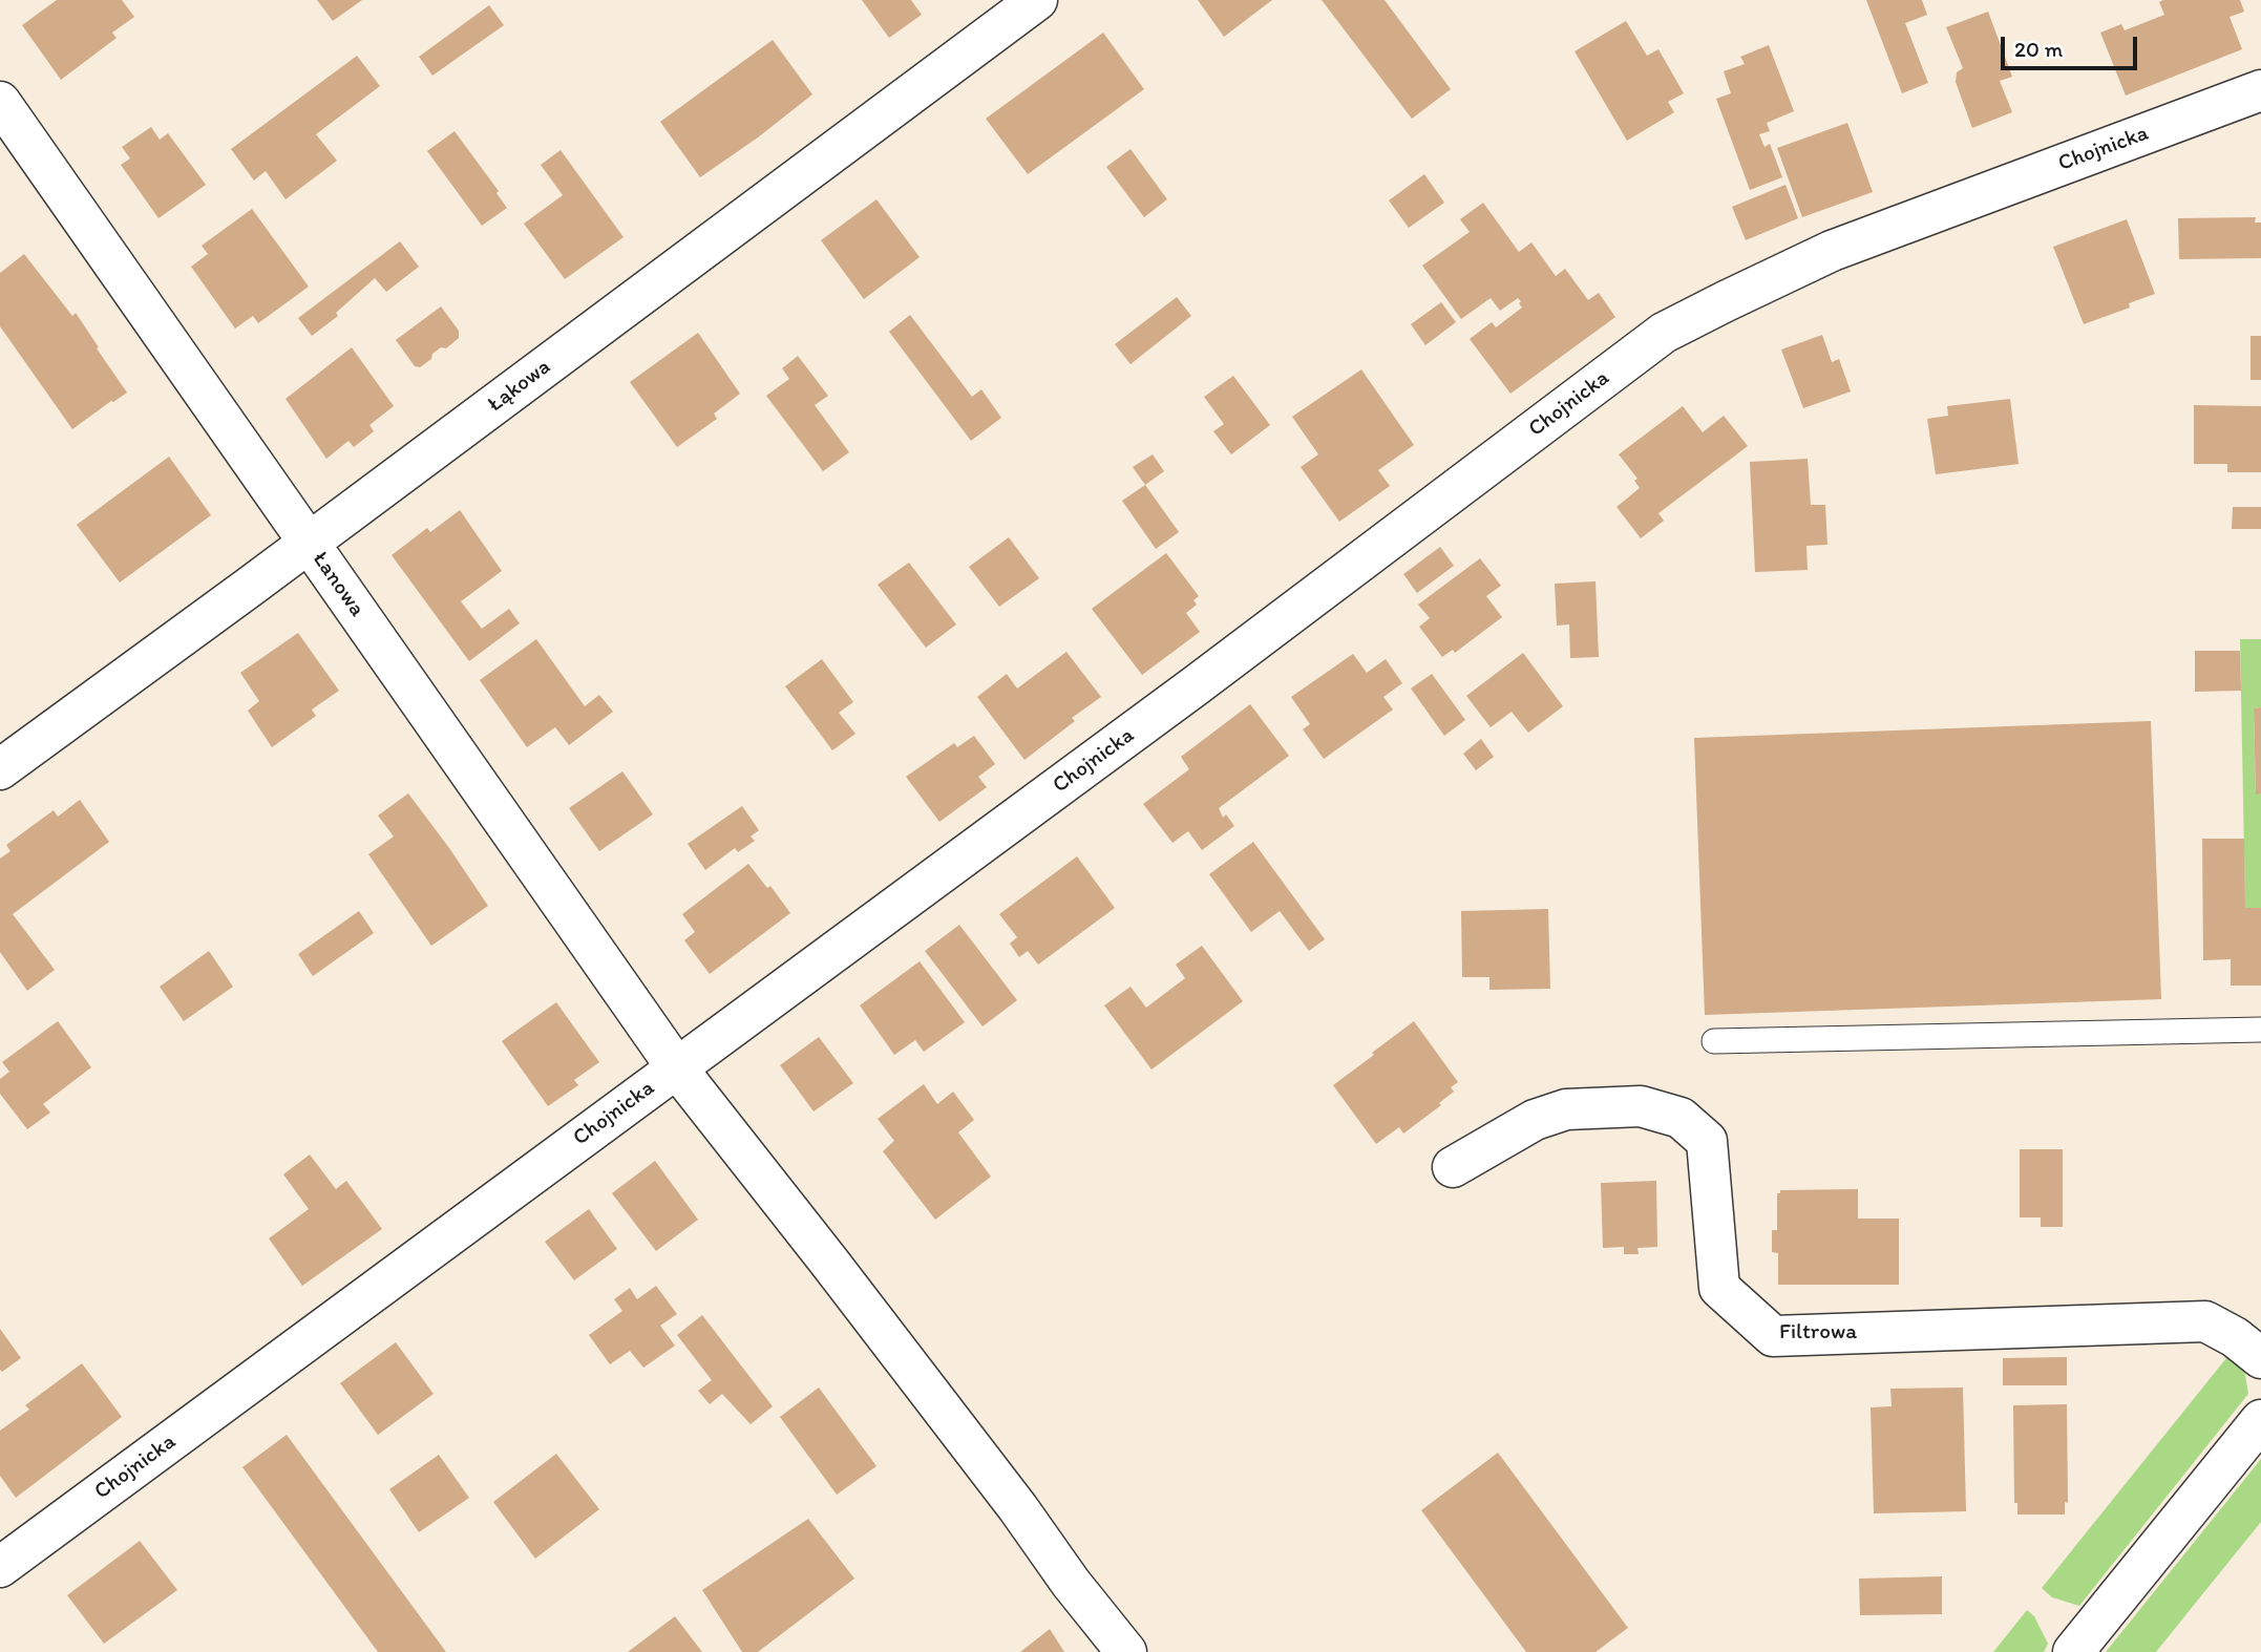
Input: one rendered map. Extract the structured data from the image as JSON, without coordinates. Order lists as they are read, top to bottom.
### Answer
{
  "streets": {
    "street": [
      "Chojnicka",
      "Łąkowa",
      "Łanowa",
      "Filtrowa"
    ]
  },
  "crossings": [
    ["Chojnicka", "Łanowa"],
    ["Łąkowa", "Łanowa"]
  ],
  "scale_bar": "20 m"
}
